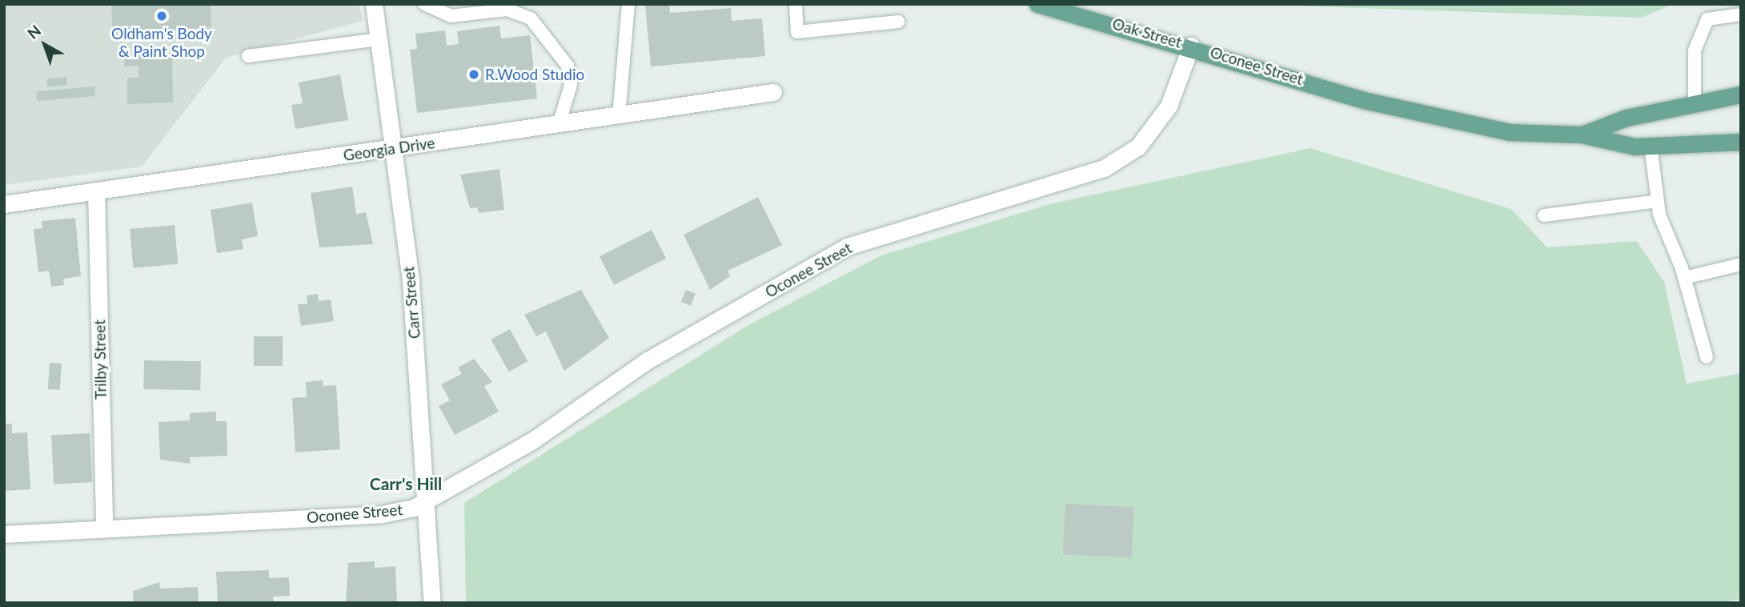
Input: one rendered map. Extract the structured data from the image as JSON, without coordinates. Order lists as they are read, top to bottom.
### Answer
{
  "streets": {
    "main road": ["Oak Street", "Oconee Street"],
    "street": ["Georgia Drive", "Carr Street", "Trilby Street"]
  },
  "crossings": [
    ["Oak Street", "Oconee Street"],
    ["Oconee Street", "Carr Street"],
    ["Oconee Street", "Trilby Street"],
    ["Georgia Drive", "Carr Street"],
    ["Georgia Drive", "Trilby Street"]
  ],
  "districts": ["Carr's Hill"],
  "places": ["Oldham's Body & Paint Shop", "R.Wood Studio"],
  "north": "top left"
}
